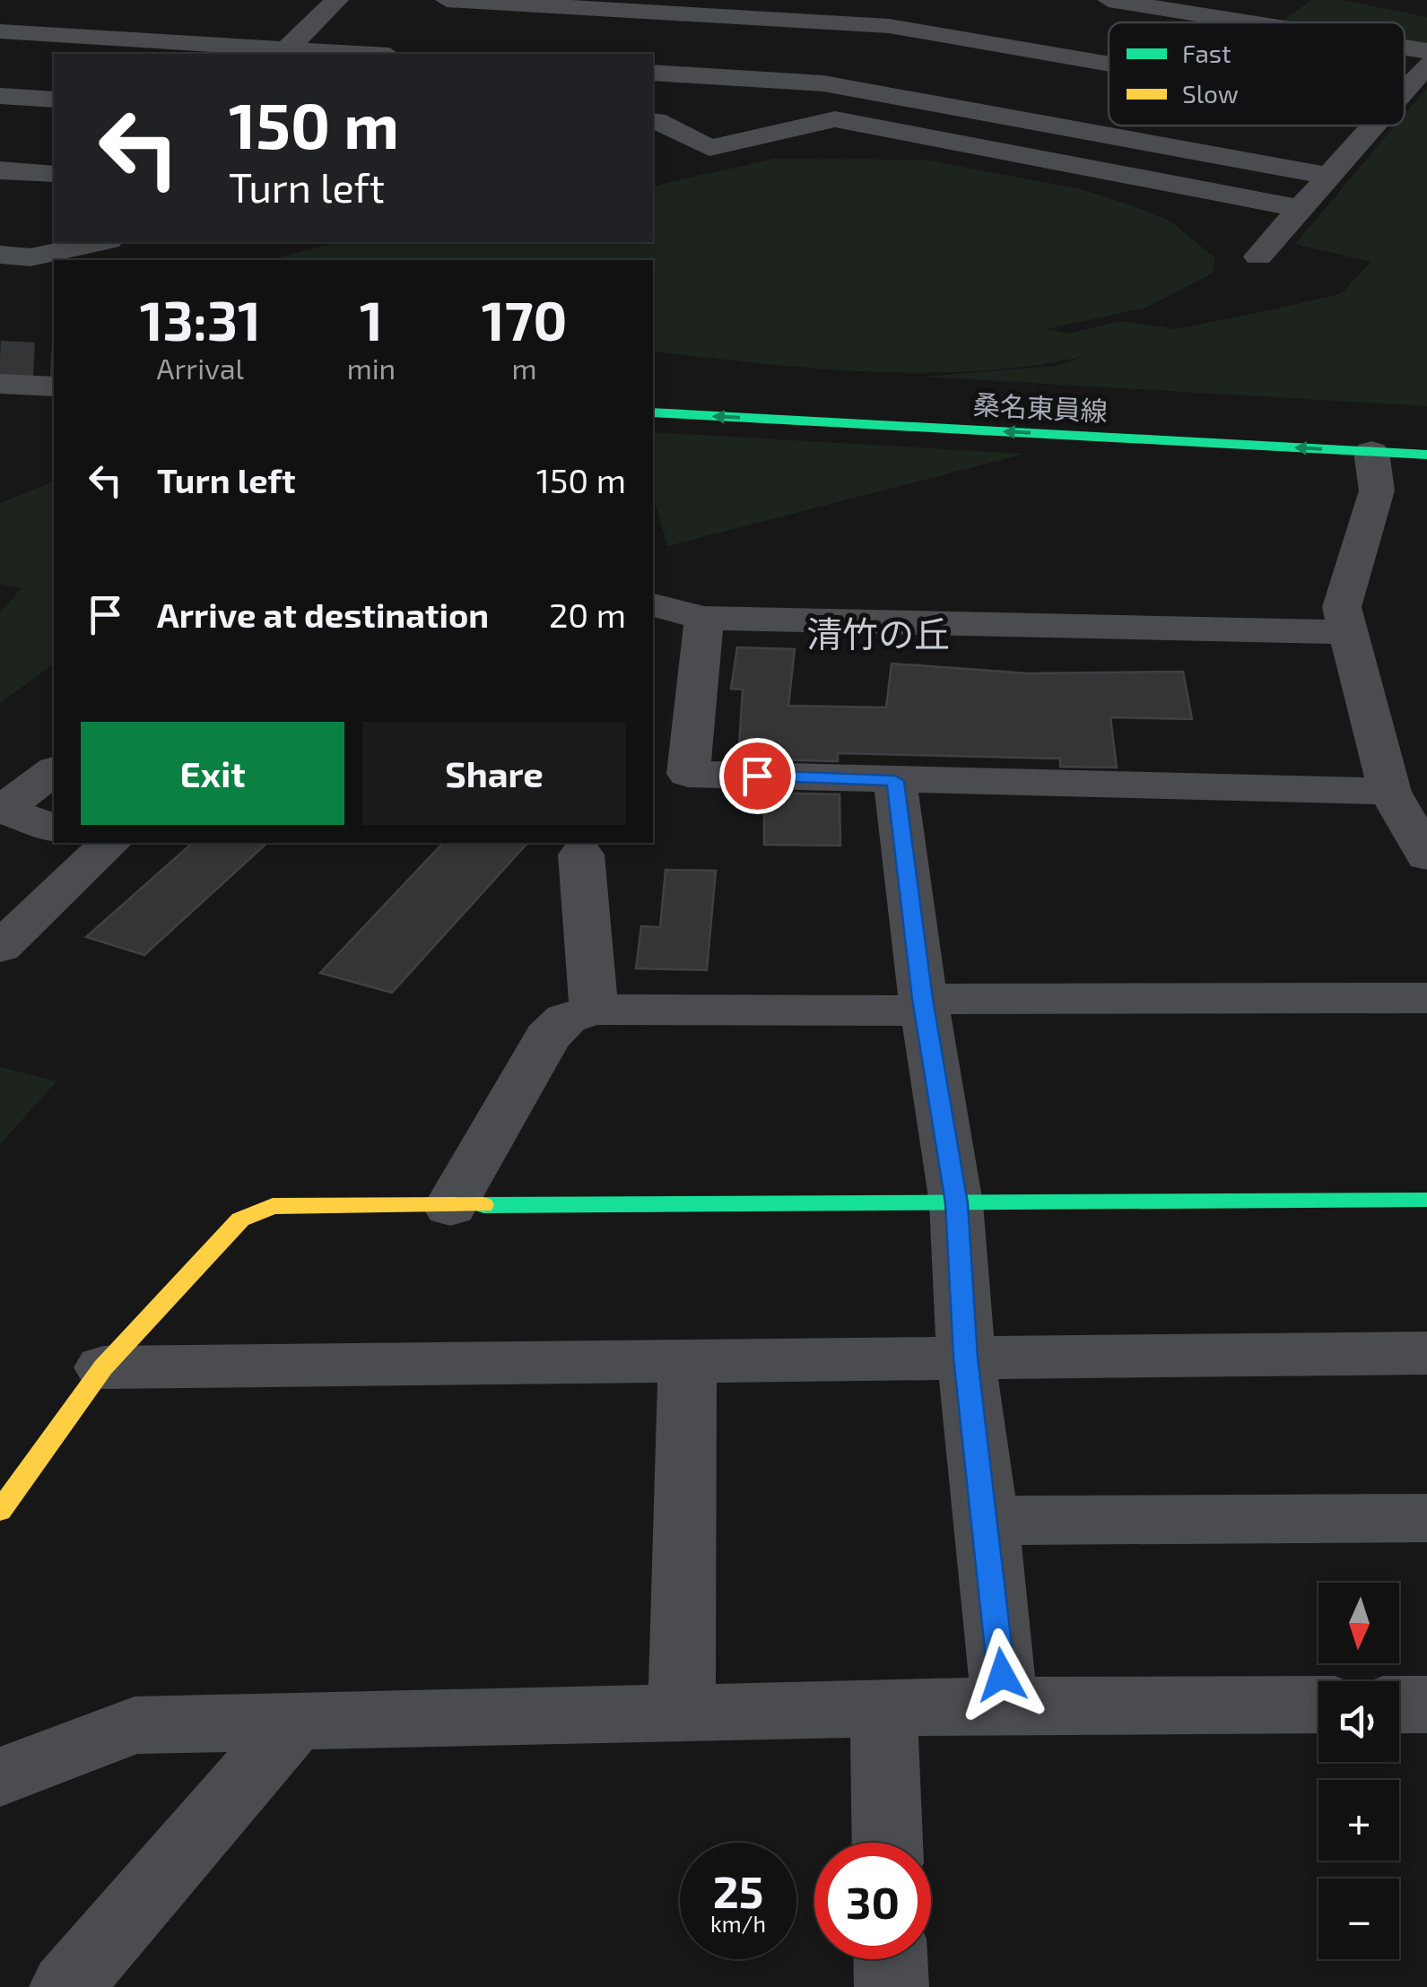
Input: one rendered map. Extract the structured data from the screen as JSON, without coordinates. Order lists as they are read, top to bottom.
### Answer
{
  "streets": {
    "street": ["桑名東員線"]
  },
  "one_way": ["桑名東員線"],
  "districts": ["清竹の丘"],
  "legend": ["Fast", "Slow"],
  "north": "bottom",
  "page": {
    "turn": ["150 m", "Turn left"],
    "eta": [
      "13:31",
      "Arrival",
      "1",
      "min",
      "170",
      "m"
    ],
    "list": [
      {
        "name": "Turn left",
        "value": "150 m"
      },
      {
        "name": "Arrive at destination",
        "value": "20 m"
      }
    ],
    "buttons": ["Exit", "Share"],
    "map_buttons": ["+", "−"],
    "speed": "25 km/h",
    "limit": "30"
  }
}
